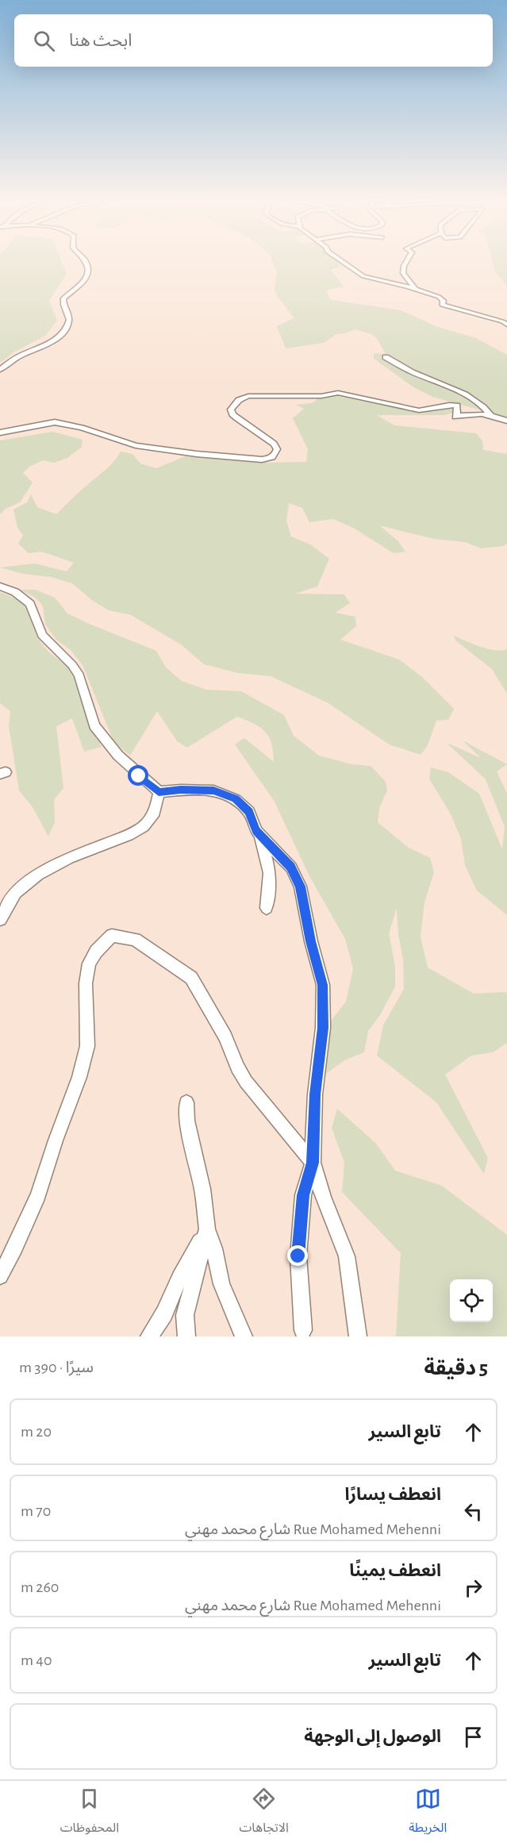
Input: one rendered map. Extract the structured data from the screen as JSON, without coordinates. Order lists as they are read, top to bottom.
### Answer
{
  "page": {
    "search": "ابحث هنا",
    "heading": ["5 دقيقة", "سيرًا · 390 m"],
    "list": [
      ["تابع السير", "20 m"],
      ["انعطف يسارًا", "Rue Mohamed Mehenni شارع محمد مهني", "70 m"],
      ["انعطف يمينًا", "Rue Mohamed Mehenni شارع محمد مهني", "260 m"],
      ["تابع السير", "40 m"],
      "الوصول إلى الوجهة"
    ],
    "nav": ["الخريطة", "الاتجاهات", "المحفوظات"]
  }
}
